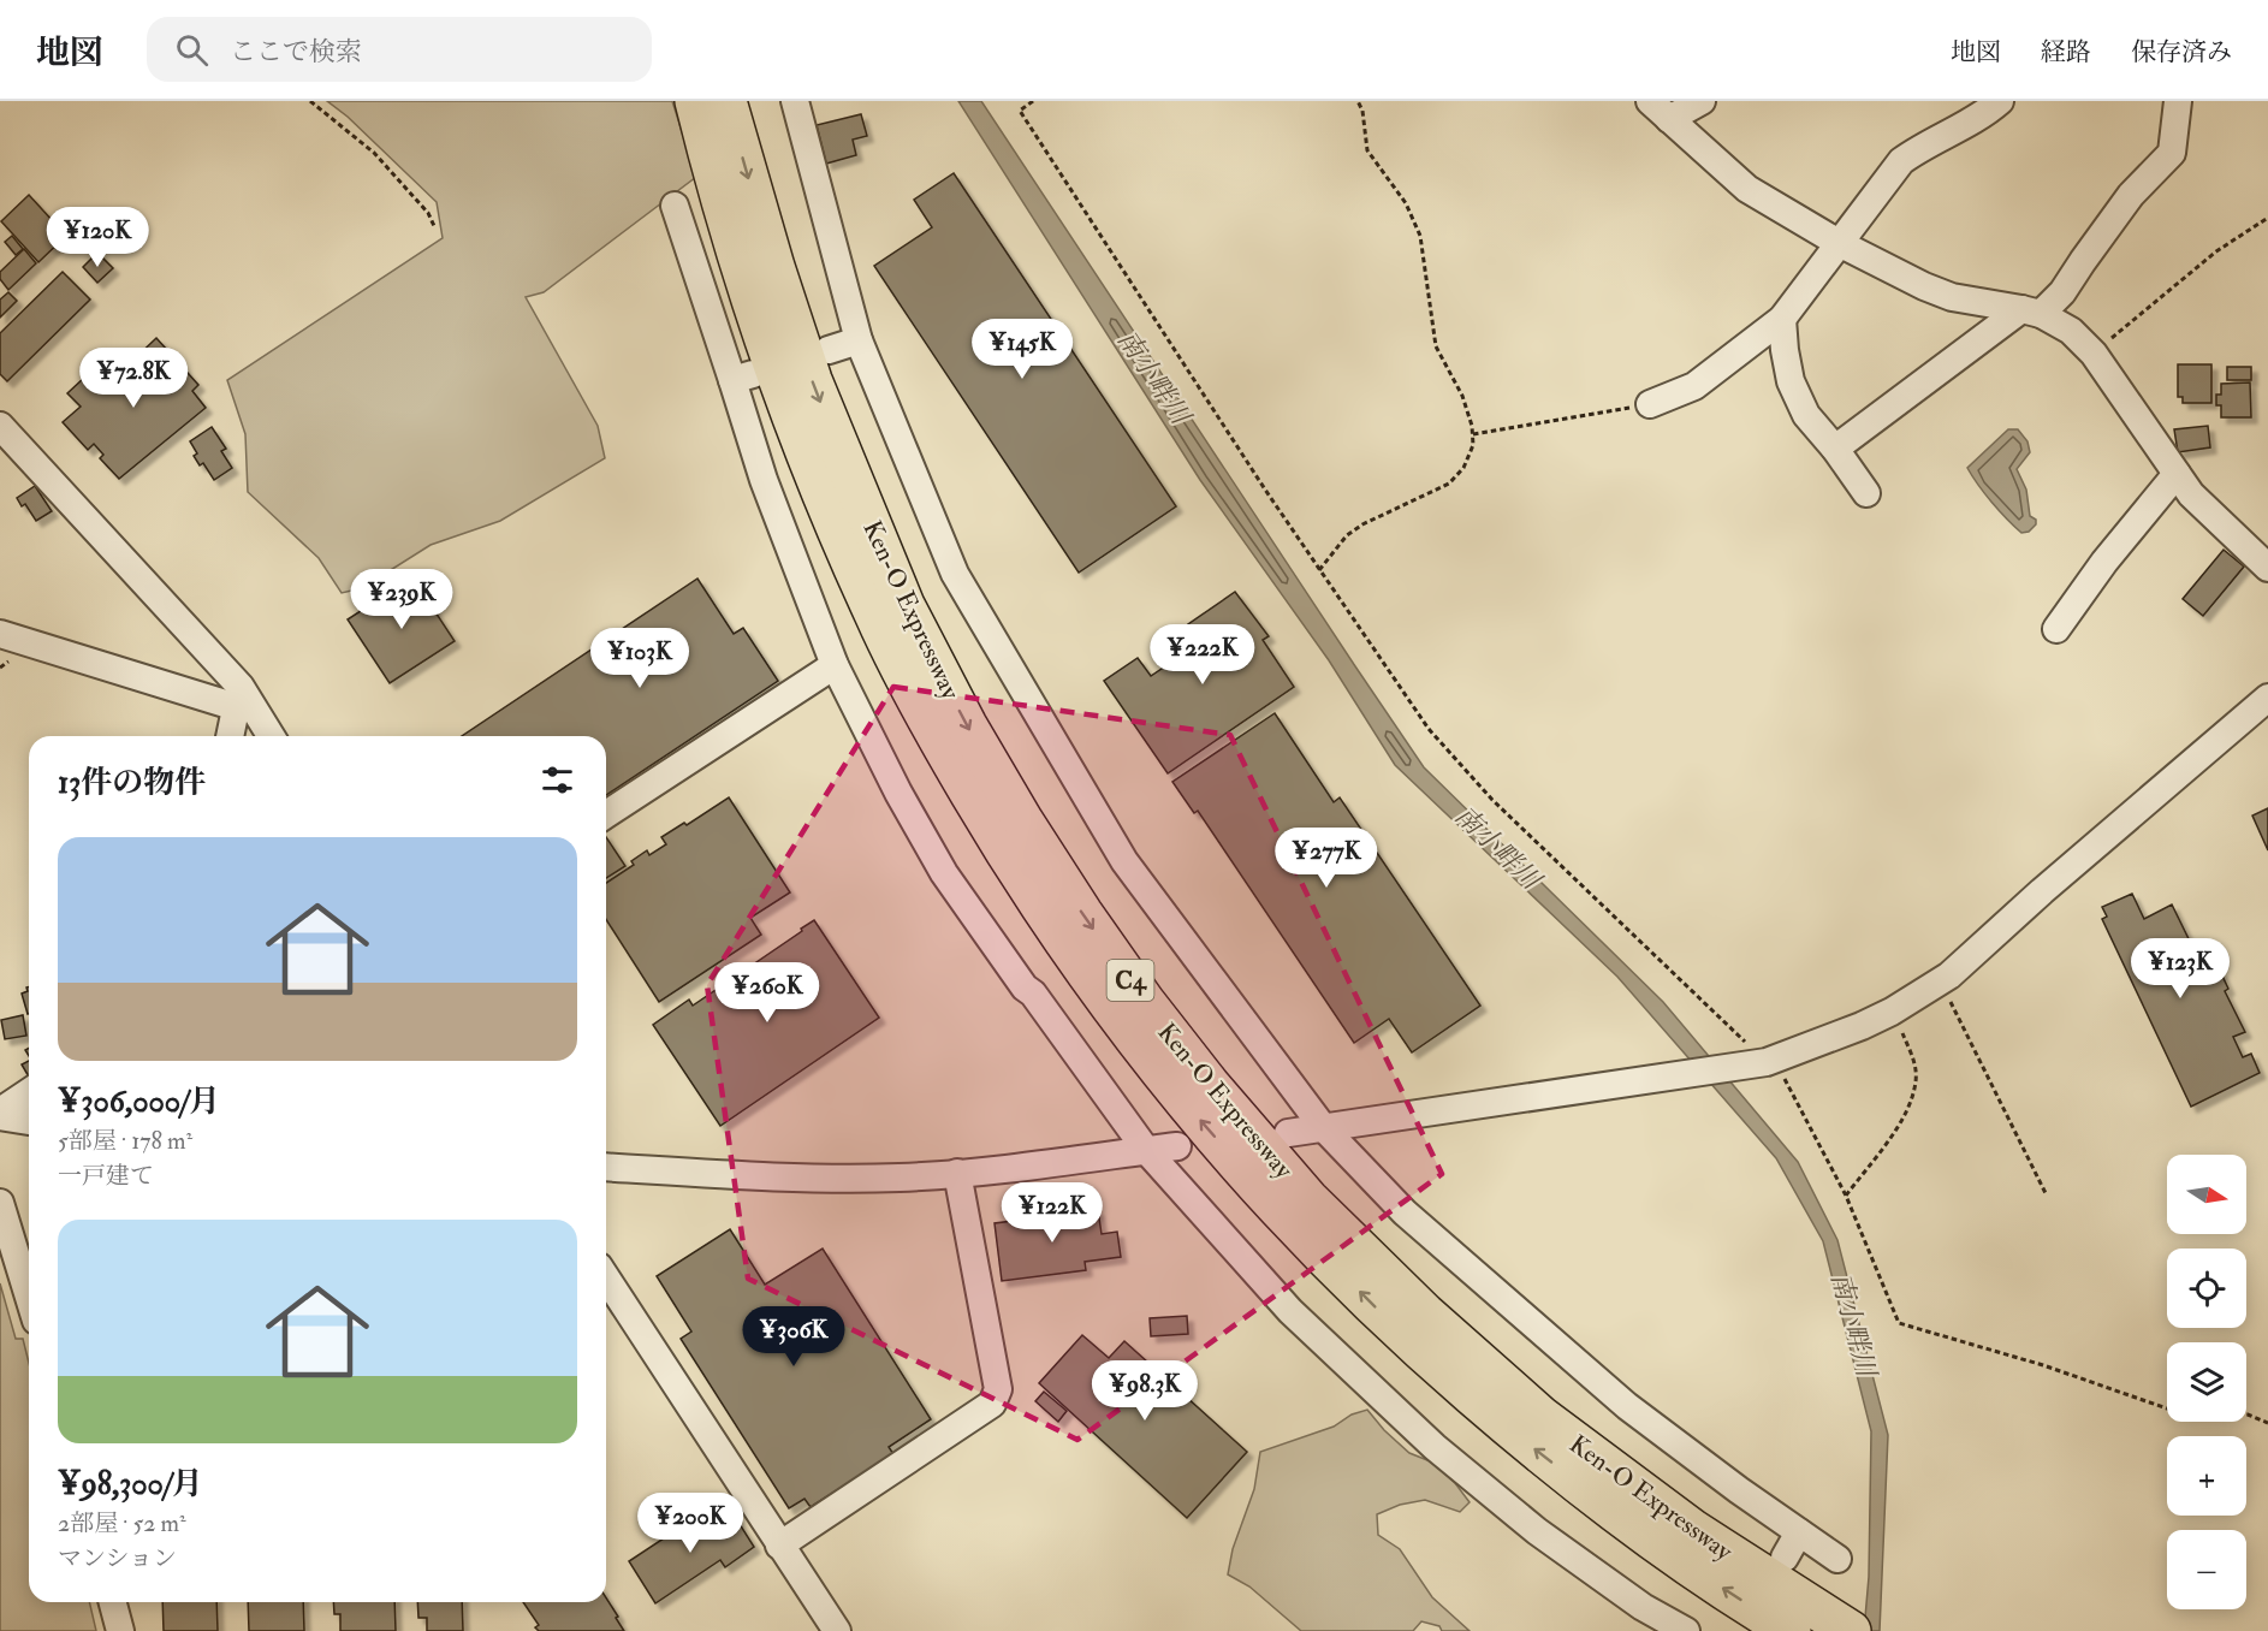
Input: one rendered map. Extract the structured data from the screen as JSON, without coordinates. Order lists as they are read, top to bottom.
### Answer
{
  "streets": {
    "highway": ["Ken-O Expressway", "C4"]
  },
  "water": ["南小畔川"],
  "north": "right",
  "page": {
    "header": "地図",
    "search": "ここで検索",
    "nav": ["地図", "経路", "保存済み"],
    "price": [
      "¥120K",
      "¥145K",
      "¥72.8K",
      "¥239K",
      "¥222K",
      "¥103K",
      "¥277K",
      "¥123K",
      "¥260K",
      "¥122K",
      "¥306K",
      "¥98.3K",
      "¥200K"
    ],
    "heading": "13件の物件",
    "list": [
      {
        "name": "¥306,000/月",
        "note": "5部屋 · 178 m² · 一戸建て"
      },
      {
        "name": "¥98,300/月",
        "note": "2部屋 · 52 m² · マンション"
      }
    ],
    "map_buttons": ["+", "−"]
  }
}
